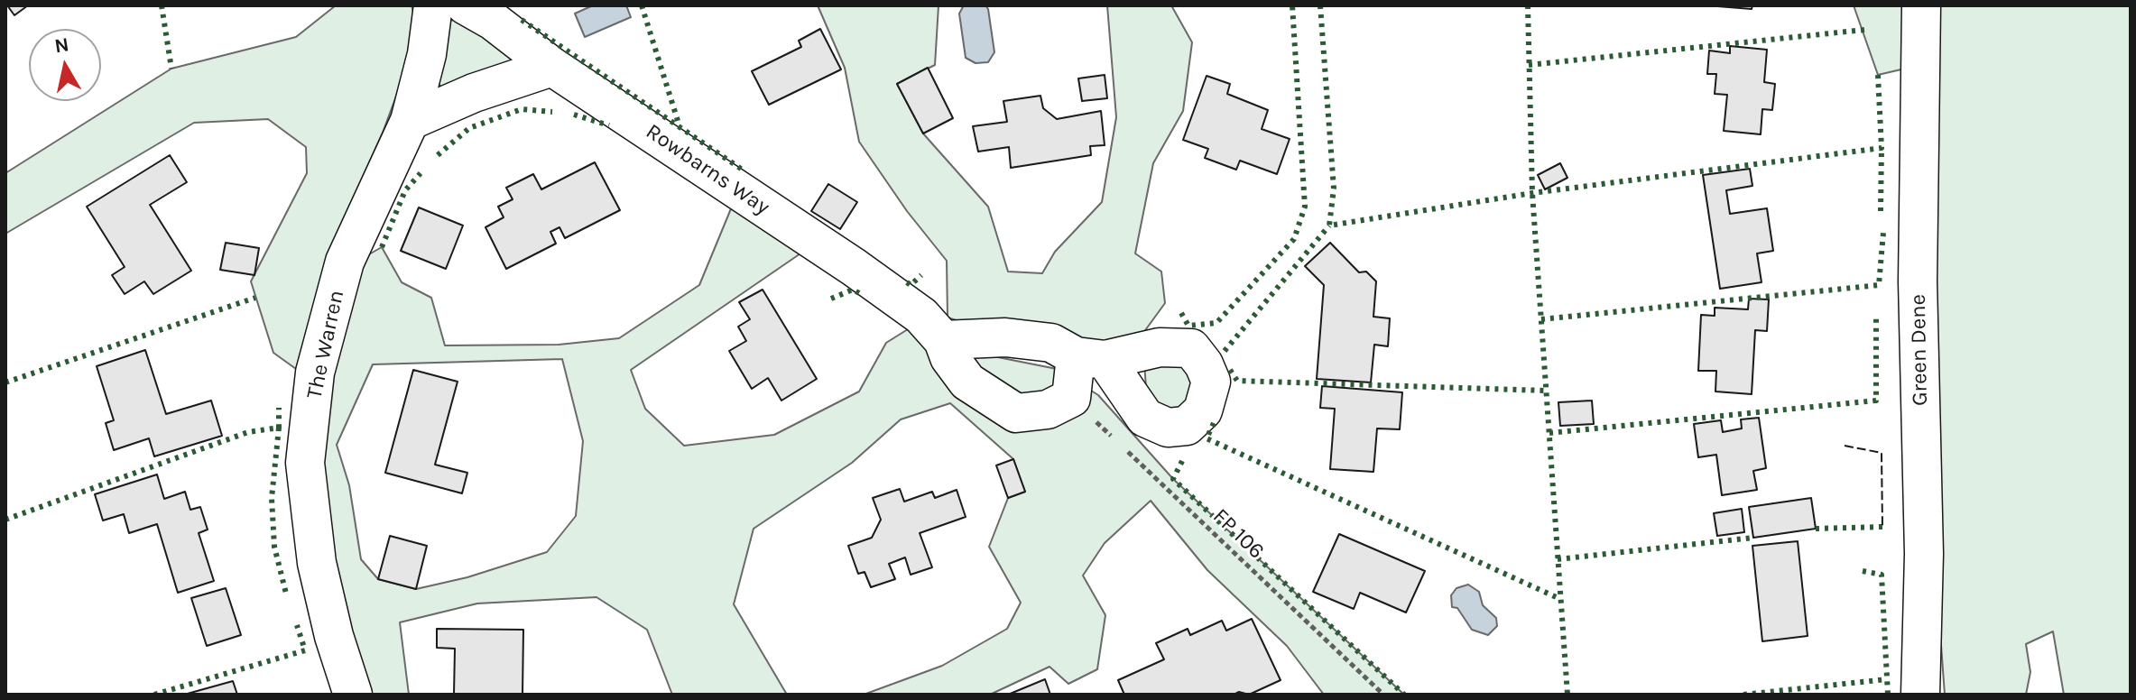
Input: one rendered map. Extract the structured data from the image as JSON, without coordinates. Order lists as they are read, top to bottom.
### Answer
{
  "streets": {
    "street": ["Rowbarns Way", "The Warren", "Green Dene"],
    "path": ["FP 106"]
  },
  "north": "top"
}
